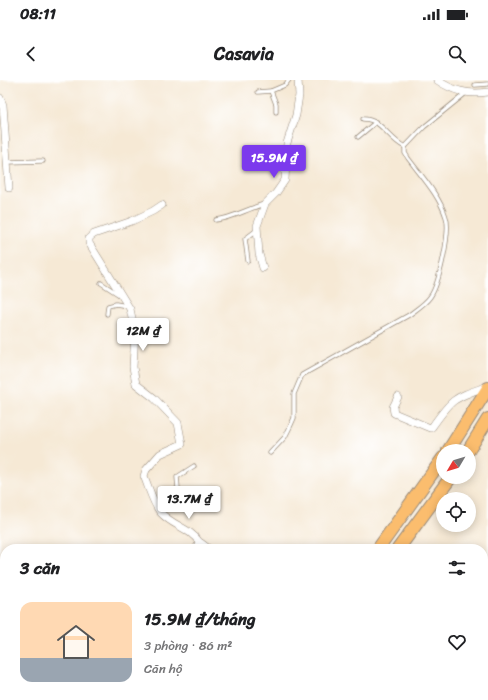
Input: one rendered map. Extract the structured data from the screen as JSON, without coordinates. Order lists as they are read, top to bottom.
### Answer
{
  "north": "bottom left",
  "page": {
    "status": "08:11",
    "header": "Casavia",
    "price": ["15.9M ₫", "12M ₫", "13.7M ₫"],
    "heading": "3 căn",
    "list": [
      {
        "name": "15.9M ₫/tháng",
        "note": "3 phòng · 86 m² · Căn hộ"
      }
    ]
  }
}
